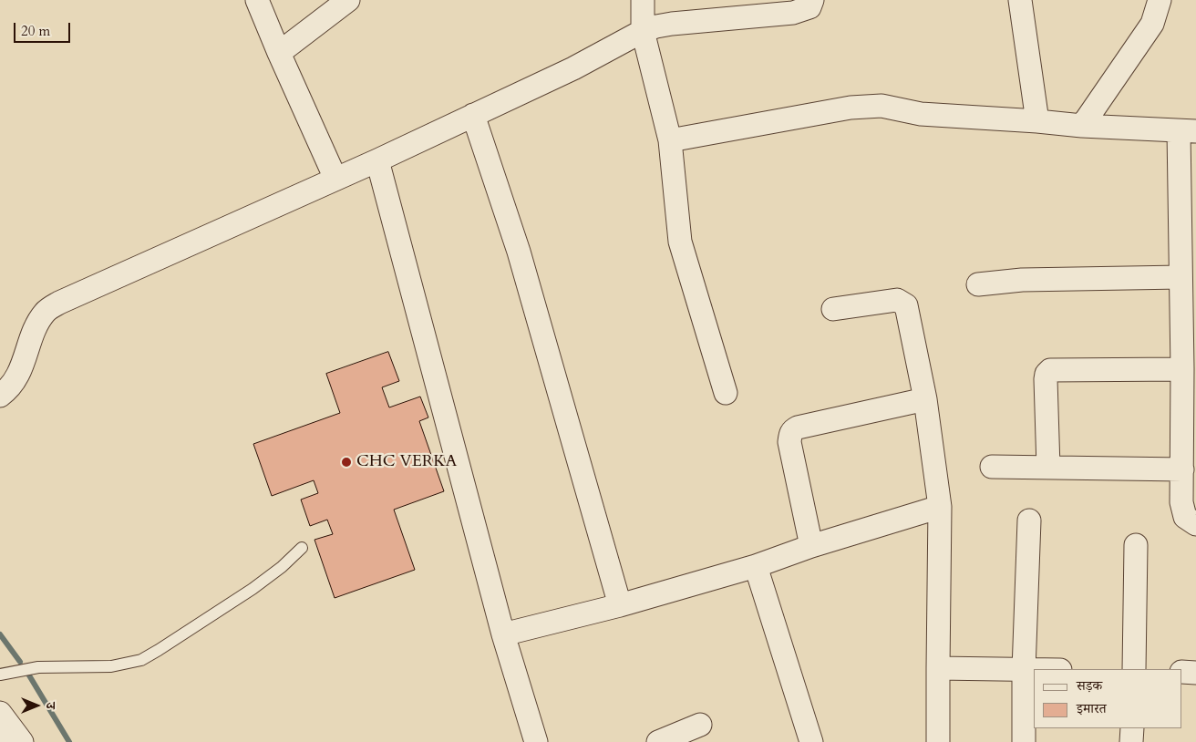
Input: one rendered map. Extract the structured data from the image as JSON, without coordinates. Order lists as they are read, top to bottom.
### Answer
{
  "places": ["CHC VERKA"],
  "legend": ["सड़क", "इमारत"],
  "scale_bar": "20 m",
  "north": "right"
}
